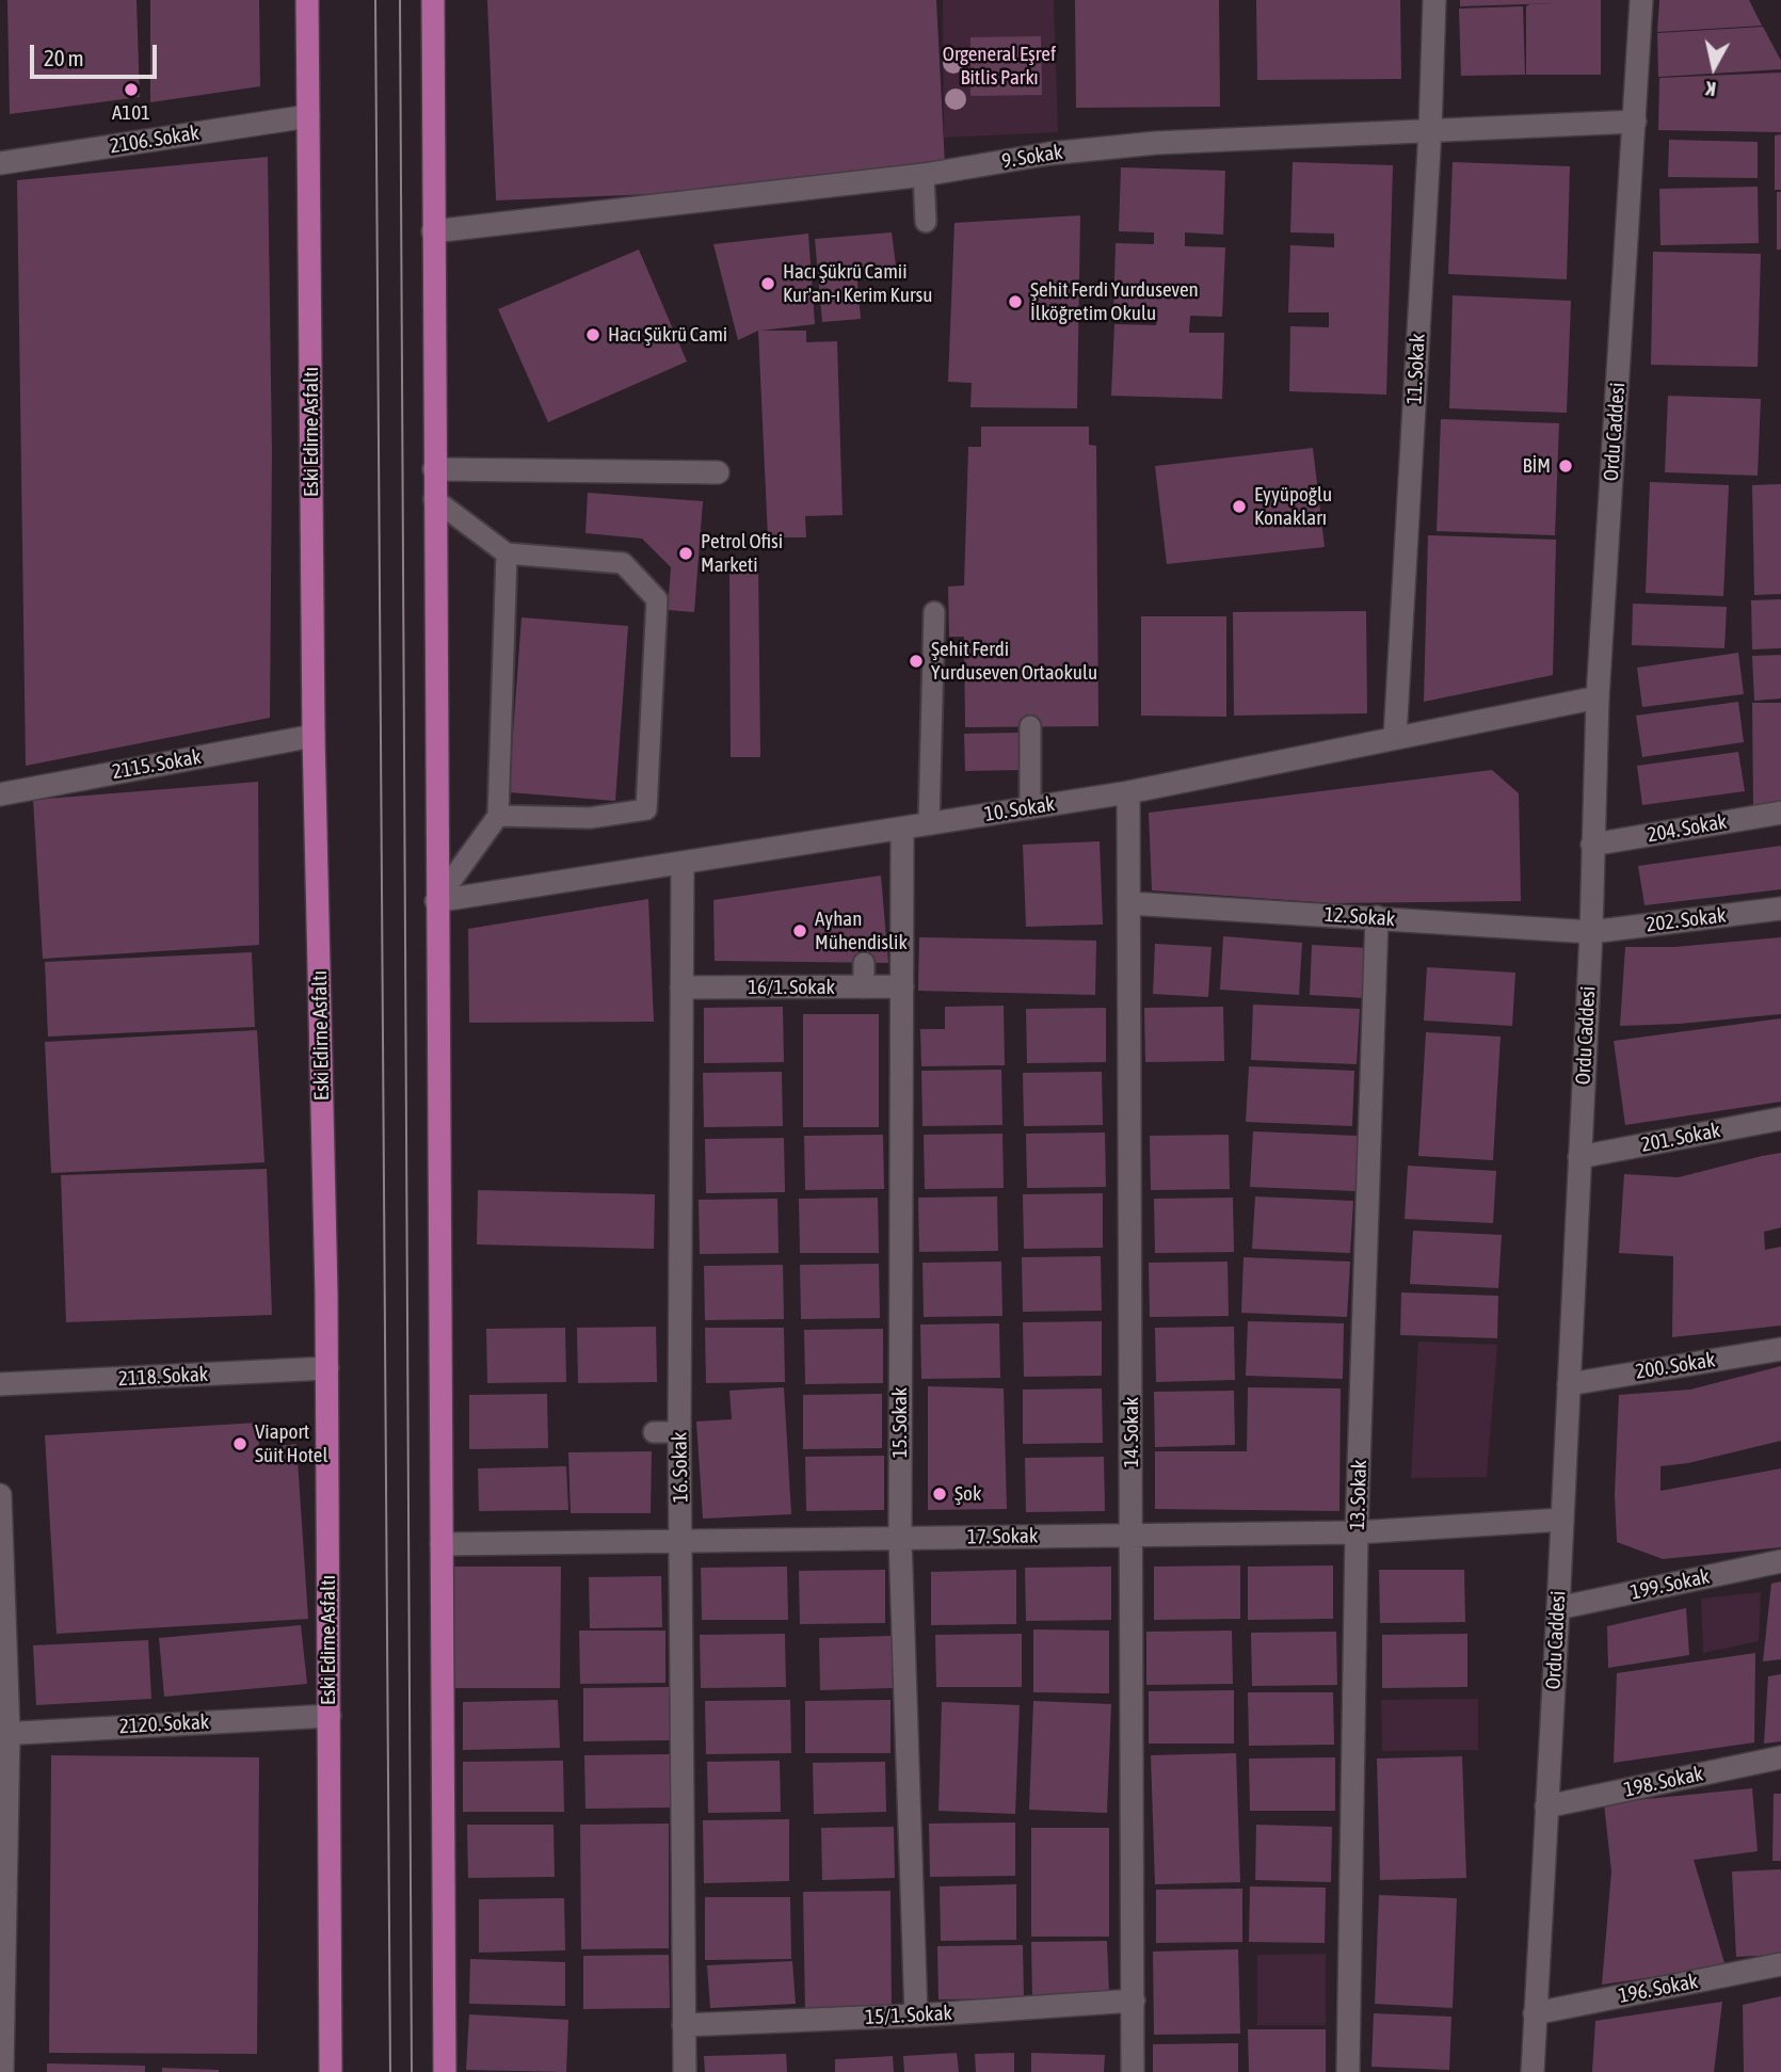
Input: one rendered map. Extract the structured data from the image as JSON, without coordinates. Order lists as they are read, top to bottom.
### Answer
{
  "streets": {
    "main road": ["Eski Edirne Asfaltı"],
    "street": [
      "2106. Sokak",
      "9. Sokak",
      "11. Sokak",
      "Ordu Caddesi",
      "2115. Sokak",
      "10. Sokak",
      "204. Sokak",
      "12. Sokak",
      "202. Sokak",
      "16/1. Sokak",
      "201. Sokak",
      "200. Sokak",
      "2118. Sokak",
      "15. Sokak",
      "14. Sokak",
      "16. Sokak",
      "13. Sokak",
      "17. Sokak",
      "199. Sokak",
      "2120. Sokak",
      "198. Sokak",
      "196. Sokak",
      "15/1. Sokak"
    ]
  },
  "crossings": [
    ["2106. Sokak", "Eski Edirne Asfaltı"],
    ["9. Sokak", "11. Sokak"],
    ["9. Sokak", "Ordu Caddesi"],
    ["11. Sokak", "10. Sokak"],
    ["Eski Edirne Asfaltı", "2115. Sokak"],
    ["Eski Edirne Asfaltı", "2118. Sokak"],
    ["Eski Edirne Asfaltı", "2120. Sokak"],
    ["Ordu Caddesi", "10. Sokak"],
    ["Ordu Caddesi", "204. Sokak"],
    ["Ordu Caddesi", "12. Sokak"],
    ["Ordu Caddesi", "202. Sokak"],
    ["Ordu Caddesi", "201. Sokak"],
    ["Ordu Caddesi", "200. Sokak"],
    ["Ordu Caddesi", "17. Sokak"],
    ["Ordu Caddesi", "199. Sokak"],
    ["Ordu Caddesi", "198. Sokak"],
    ["Ordu Caddesi", "196. Sokak"],
    ["10. Sokak", "15. Sokak"],
    ["10. Sokak", "14. Sokak"],
    ["10. Sokak", "16. Sokak"],
    ["12. Sokak", "202. Sokak"],
    ["12. Sokak", "14. Sokak"],
    ["12. Sokak", "13. Sokak"],
    ["16/1. Sokak", "15. Sokak"],
    ["16/1. Sokak", "16. Sokak"],
    ["15. Sokak", "17. Sokak"],
    ["15. Sokak", "15/1. Sokak"],
    ["14. Sokak", "17. Sokak"],
    ["14. Sokak", "15/1. Sokak"],
    ["16. Sokak", "17. Sokak"],
    ["16. Sokak", "15/1. Sokak"],
    ["13. Sokak", "17. Sokak"]
  ],
  "parks": ["Orgeneral Eşref Bitlis Parkı"],
  "places": [
    "A101",
    "Hacı Şükrü Camii Kur'an-ı Kerim Kursu",
    "Şehit Ferdi Yurduseven İlköğretim Okulu",
    "Hacı Şükrü Cami",
    "BİM",
    "Eyyüpoğlu Konakları",
    "Petrol Ofisi Marketi",
    "Şehit Ferdi Yurduseven Ortaokulu",
    "Ayhan Mühendislik",
    "Viaport Süit Hotel",
    "Şok"
  ],
  "scale_bar": "20 m",
  "north": "bottom"
}
